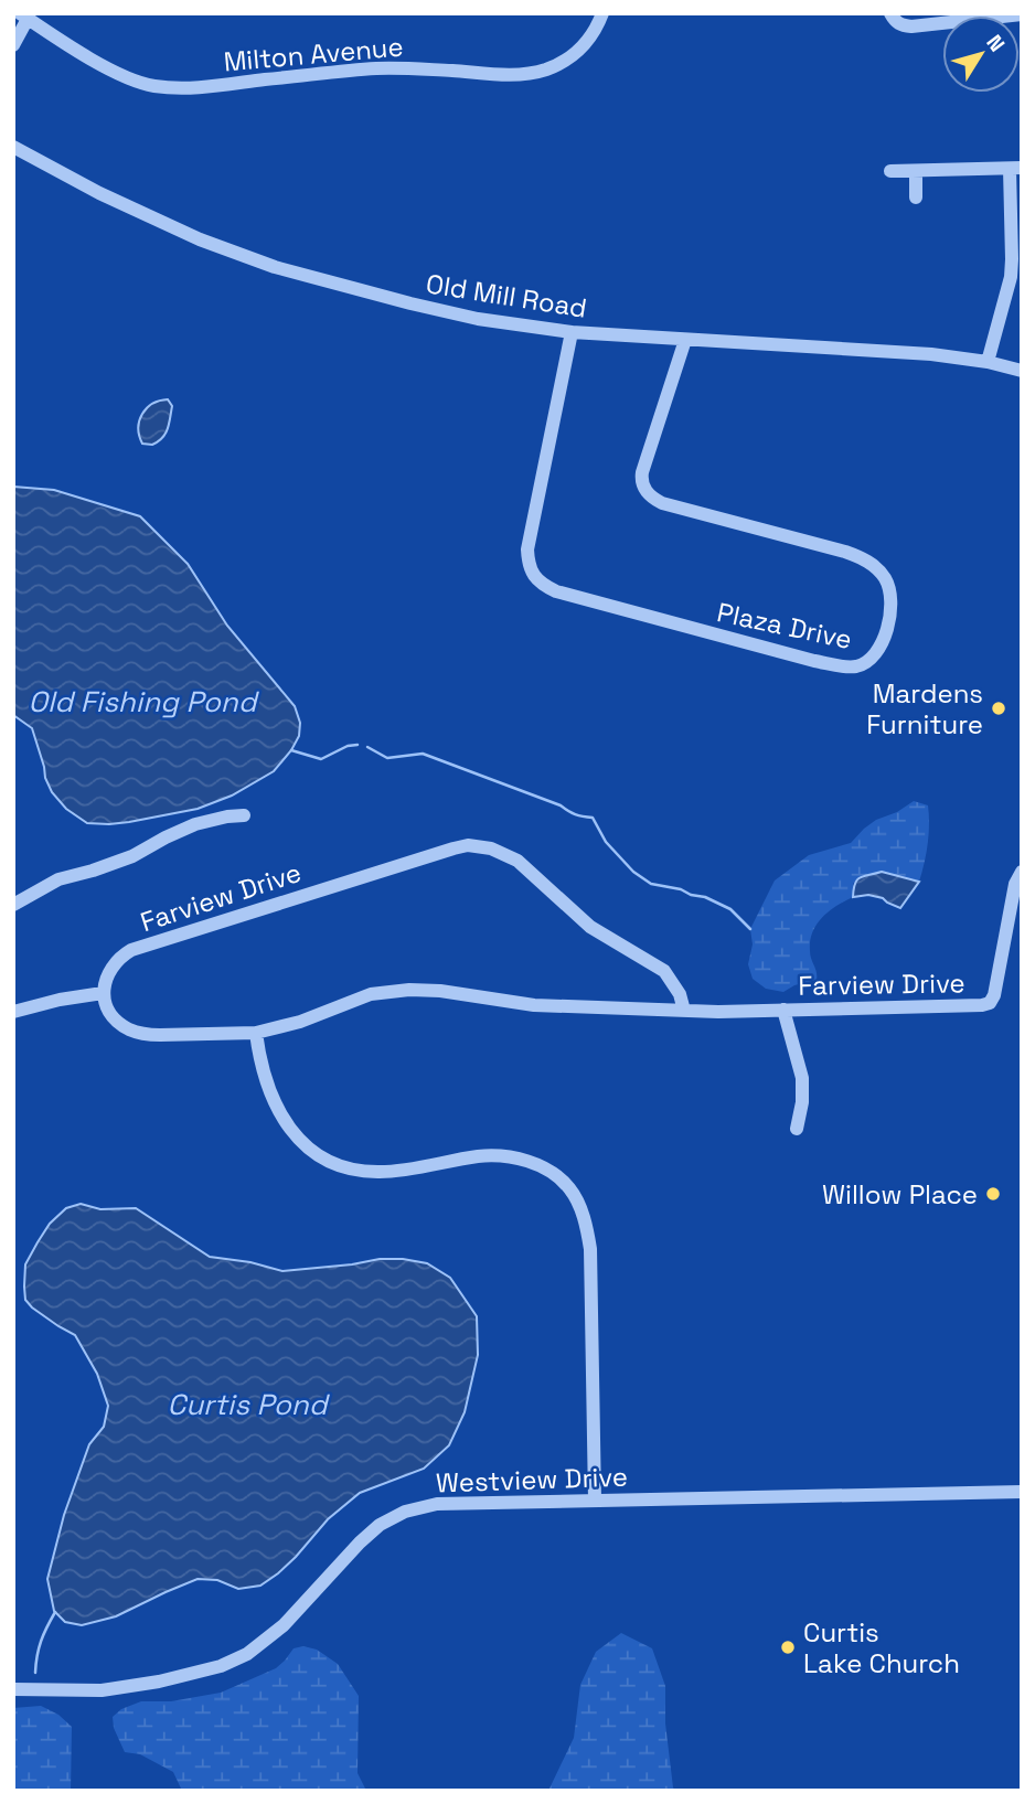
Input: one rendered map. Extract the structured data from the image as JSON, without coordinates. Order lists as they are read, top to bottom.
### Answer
{
  "streets": {
    "street": [
      "Milton Avenue",
      "Old Mill Road",
      "Plaza Drive",
      "Farview Drive",
      "Westview Drive"
    ]
  },
  "crossings": [
    ["Old Mill Road", "Plaza Drive"]
  ],
  "water": ["Old Fishing Pond", "Curtis Pond"],
  "places": ["Mardens Furniture", "Willow Place", "Curtis Lake Church"],
  "north": "top right"
}
